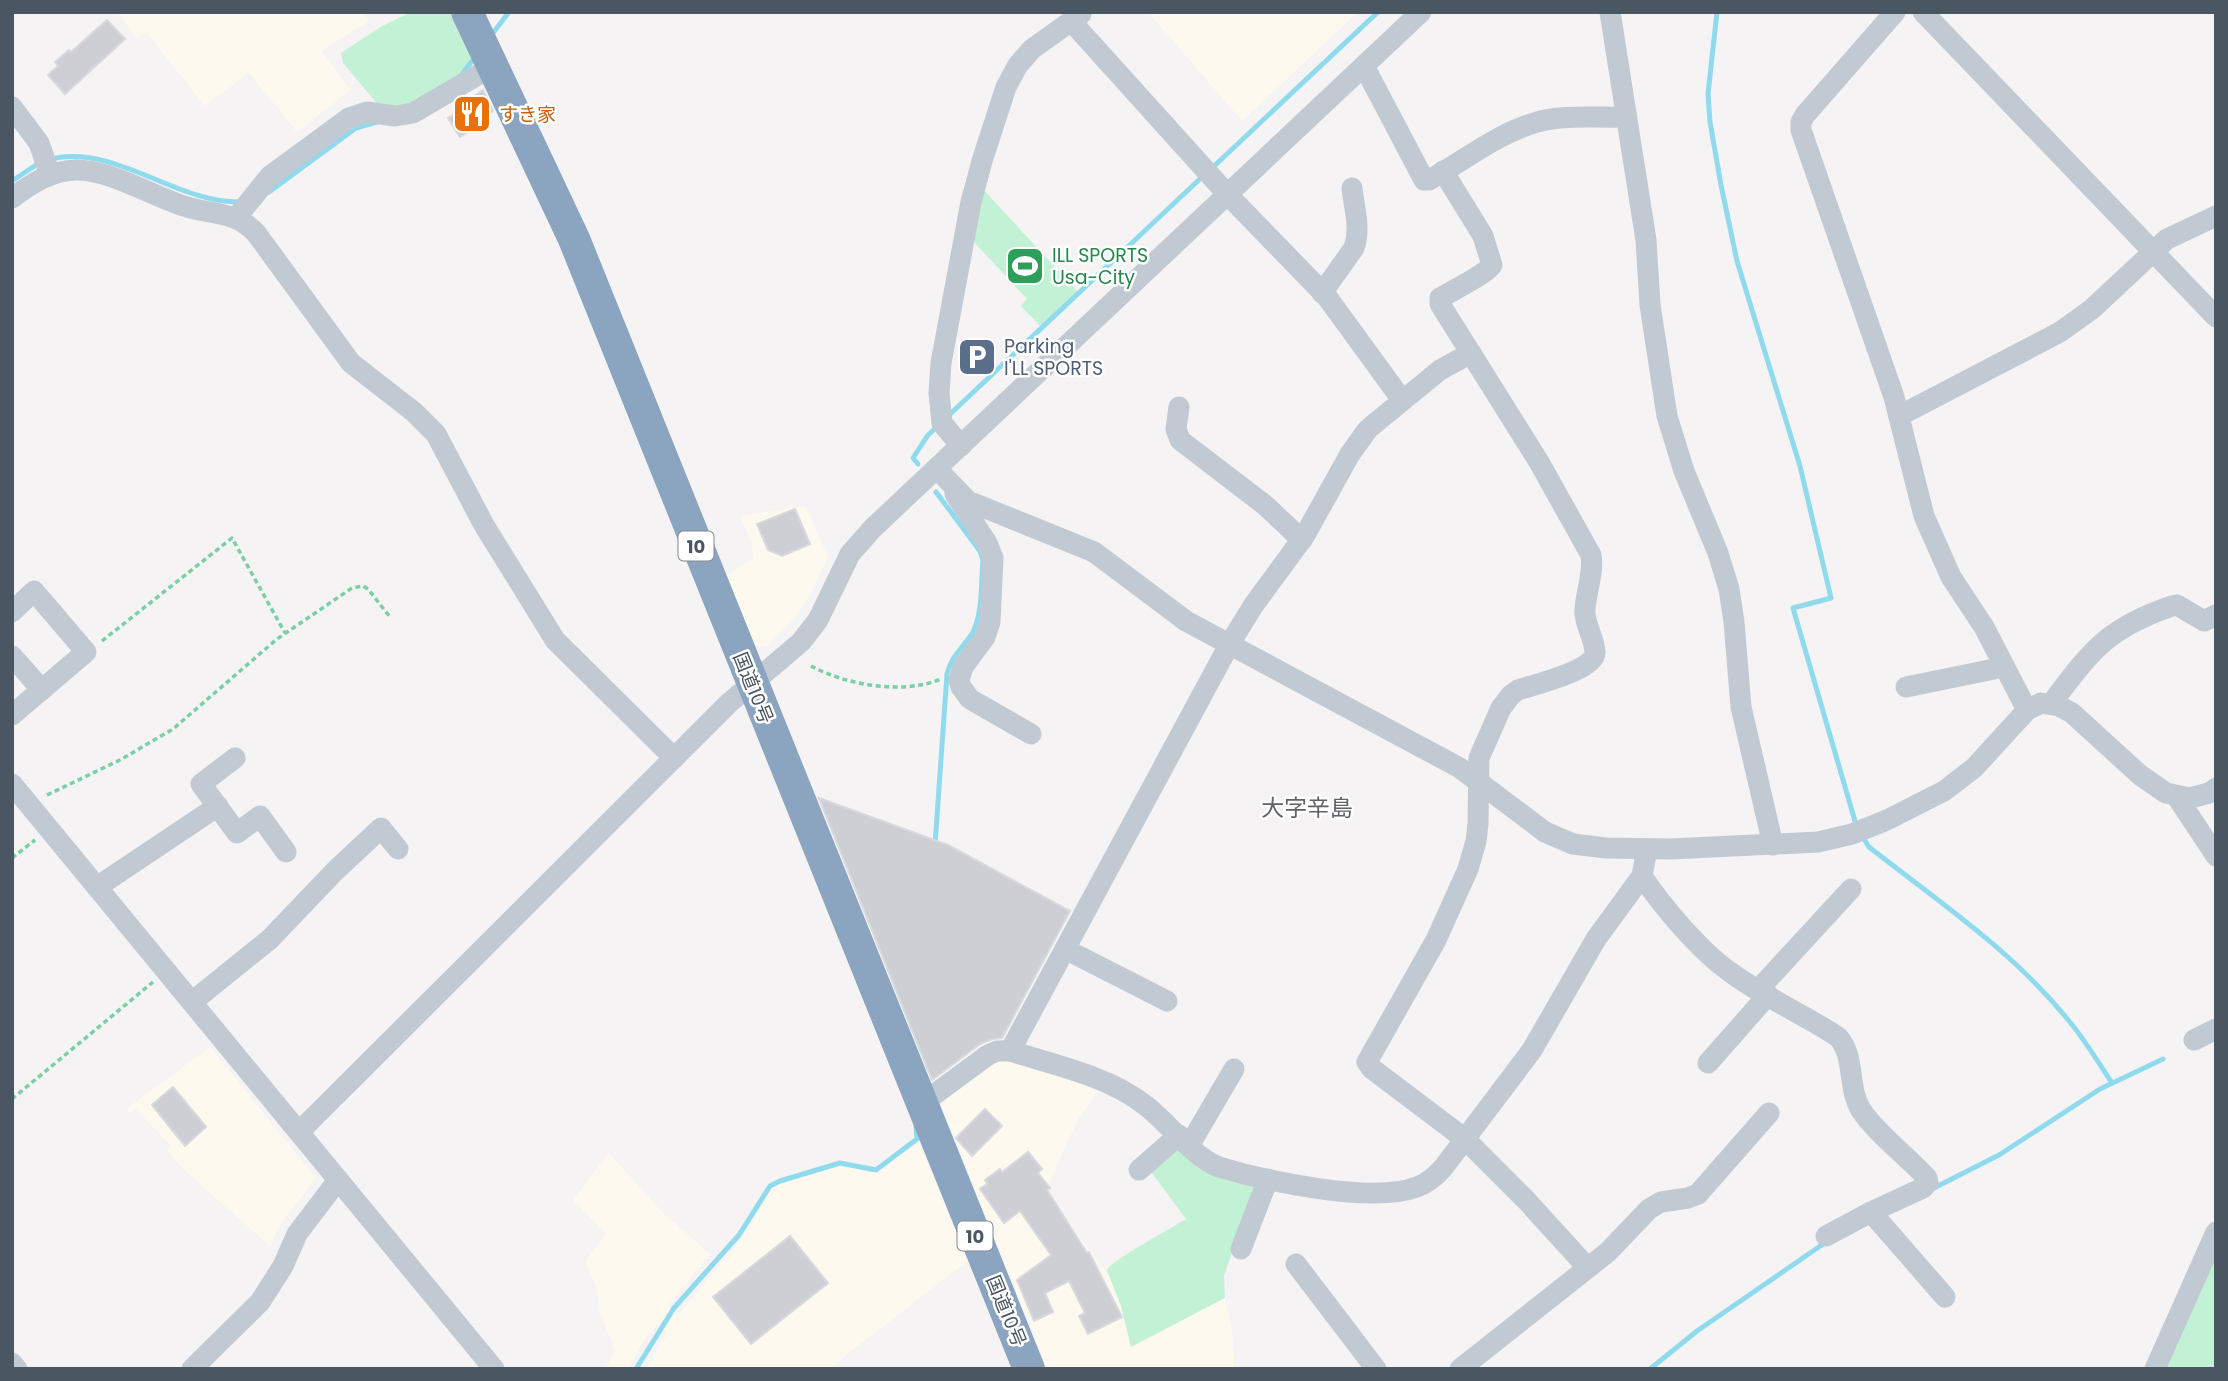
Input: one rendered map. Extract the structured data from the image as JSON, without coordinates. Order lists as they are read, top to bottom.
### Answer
{
  "streets": {
    "highway": ["10", "国道10号"]
  },
  "districts": ["大字辛島"],
  "places": {
    "restaurant": ["すき家"],
    "sports": ["ILL SPORTS Usa-City"],
    "parking": ["Parking I'LL SPORTS"]
  }
}
